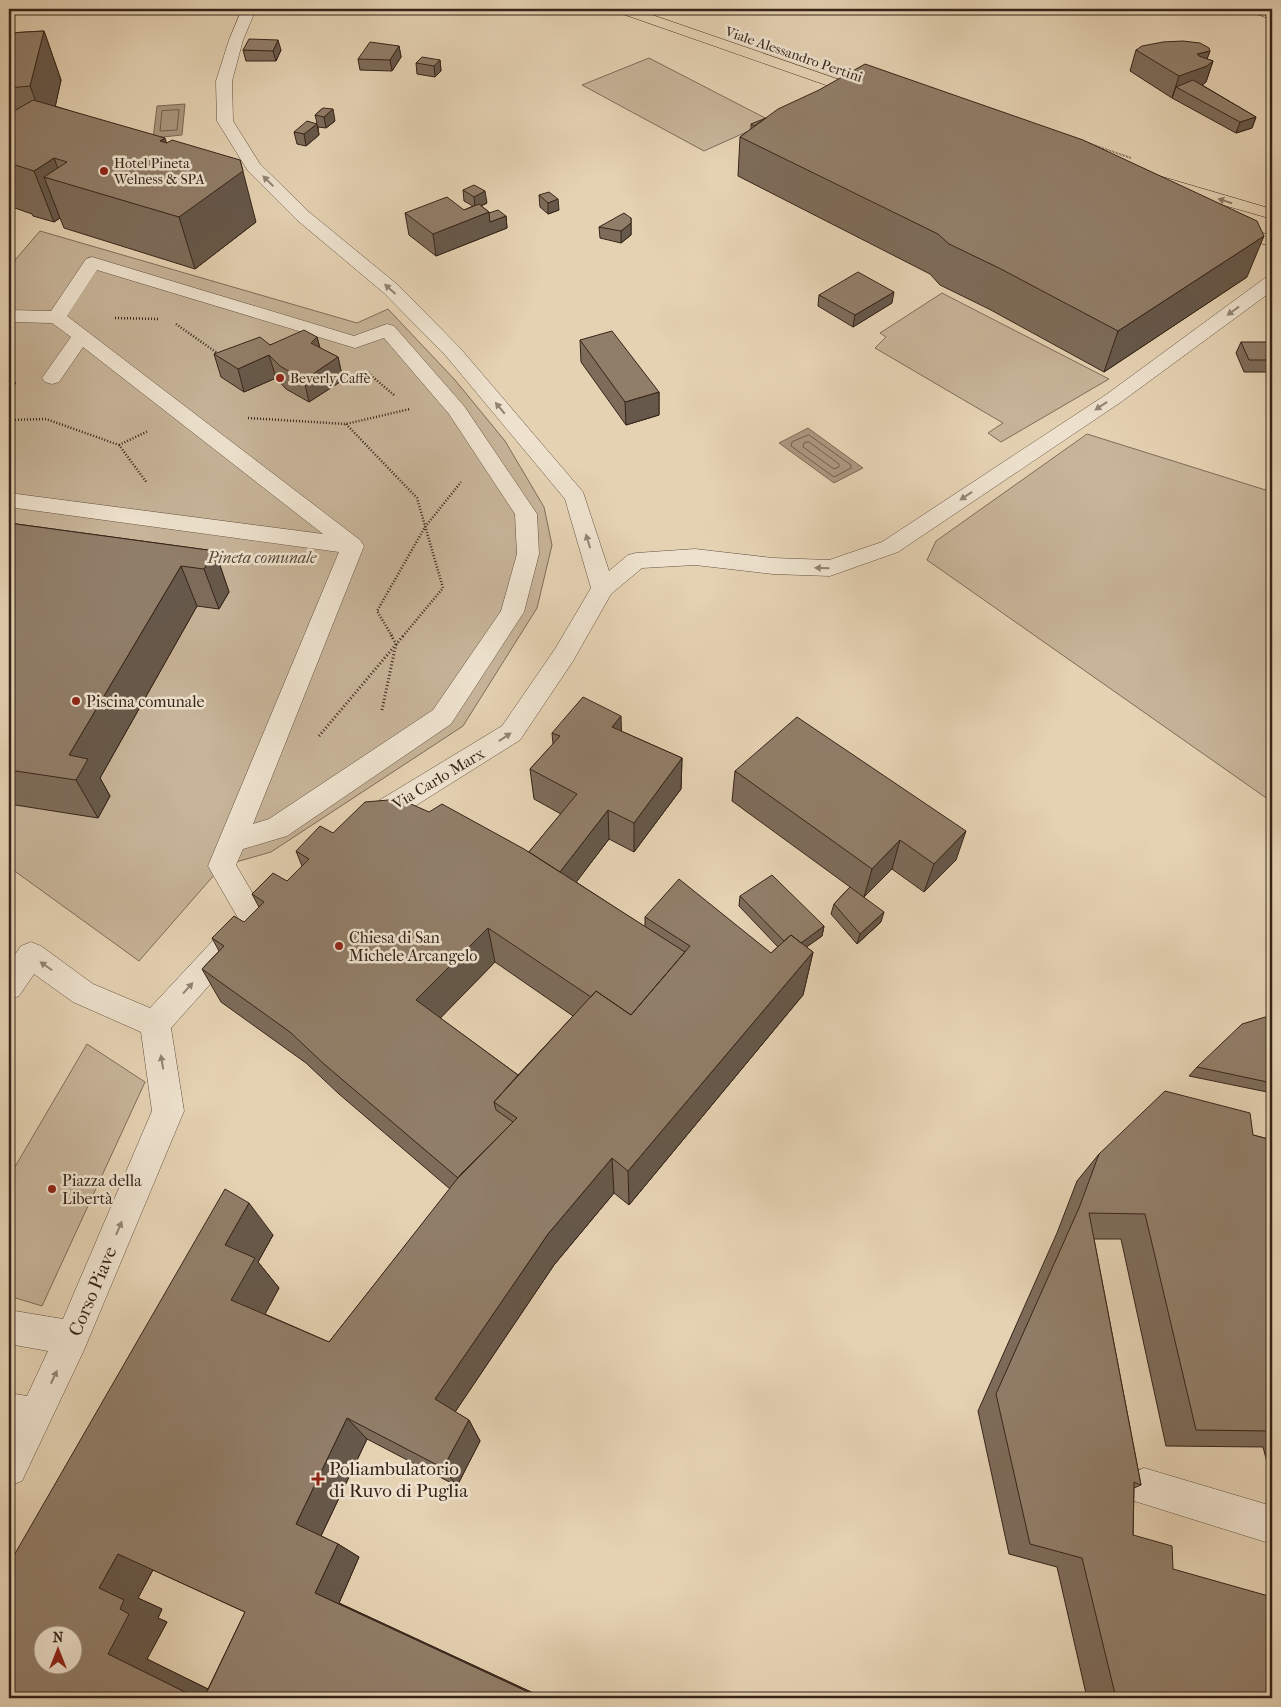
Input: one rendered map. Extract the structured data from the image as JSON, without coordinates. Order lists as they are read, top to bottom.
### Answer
{
  "streets": {
    "main road": ["Viale Alessandro Pertini"],
    "street": ["Via Carlo Marx", "Corso Piave"]
  },
  "one_way": ["Corso Piave"],
  "parks": ["Pineta comunale"],
  "places": {
    "other": [
      "Hotel Pineta Welness & SPA",
      "Beverly Caffè",
      "Piscina comunale",
      "Chiesa di San Michele Arcangelo",
      "Piazza della Libertà"
    ],
    "health": ["Poliambulatorio di Ruvo di Puglia"]
  },
  "north": "top"
}
